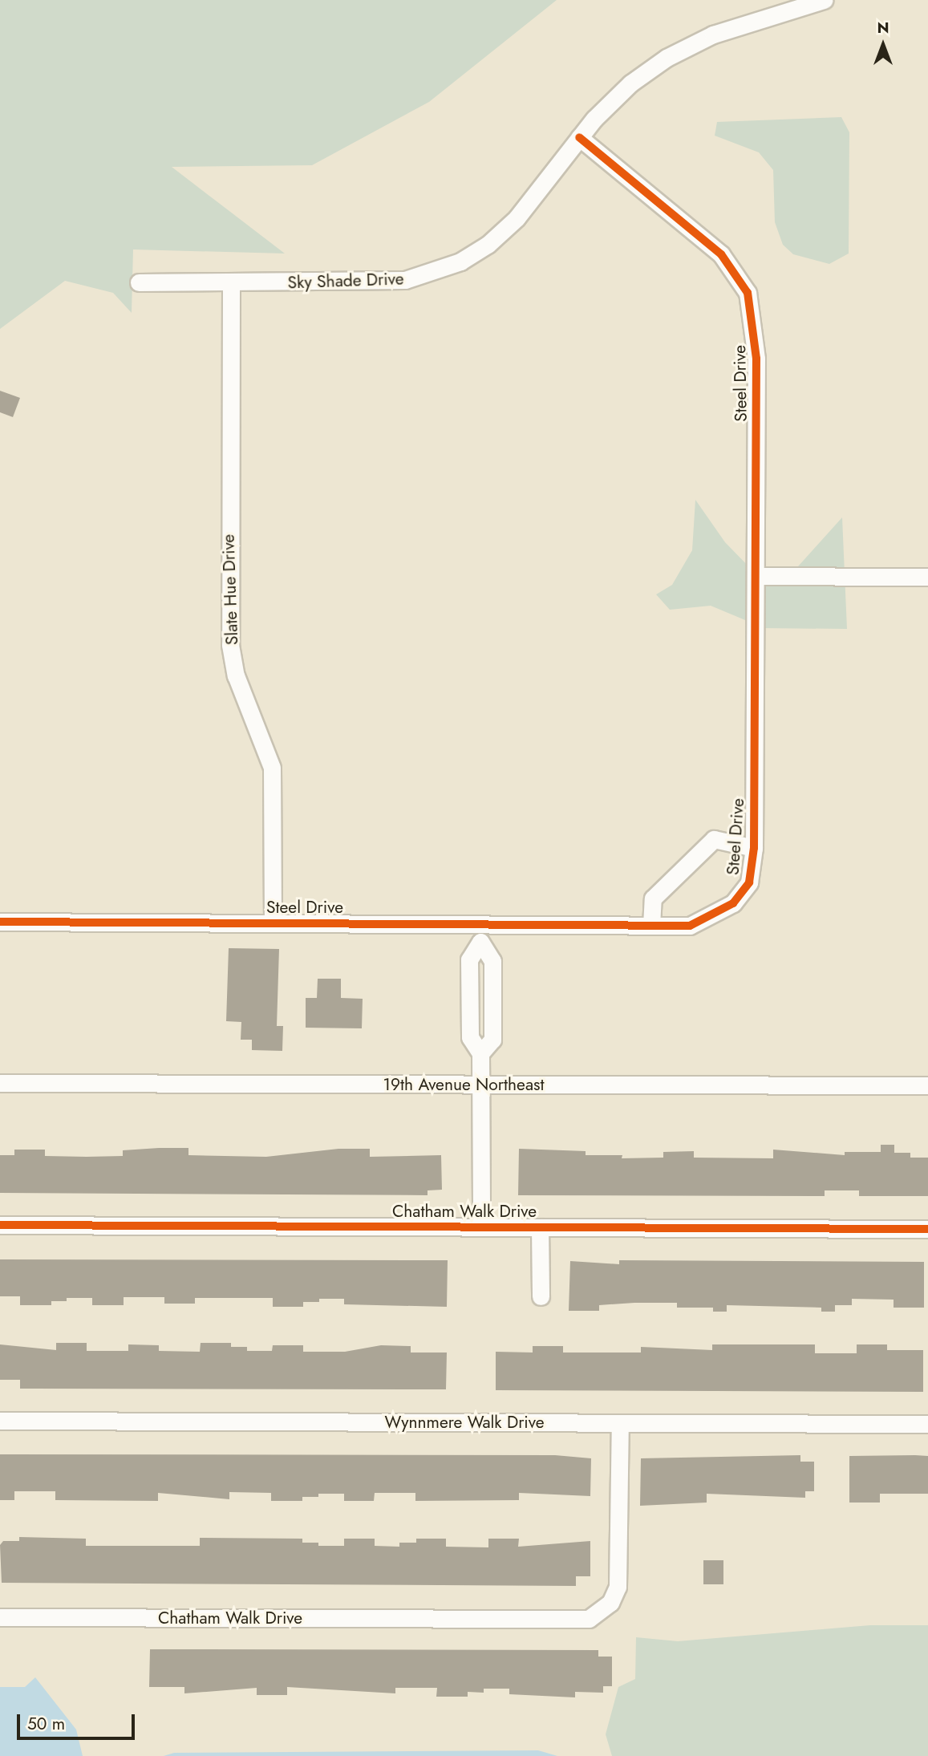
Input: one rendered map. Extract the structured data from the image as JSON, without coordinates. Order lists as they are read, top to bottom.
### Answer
{
  "streets": {
    "street": [
      "Sky Shade Drive",
      "Steel Drive",
      "Slate Hue Drive",
      "19th Avenue Northeast",
      "Chatham Walk Drive",
      "Wynnmere Walk Drive"
    ]
  },
  "crossings": [
    ["Sky Shade Drive", "Steel Drive"],
    ["Sky Shade Drive", "Slate Hue Drive"],
    ["Steel Drive", "Slate Hue Drive"],
    ["Steel Drive", "Chatham Walk Drive"],
    ["19th Avenue Northeast", "Chatham Walk Drive"],
    ["Chatham Walk Drive", "Wynnmere Walk Drive"]
  ],
  "scale_bar": "50 m",
  "north": "top"
}
